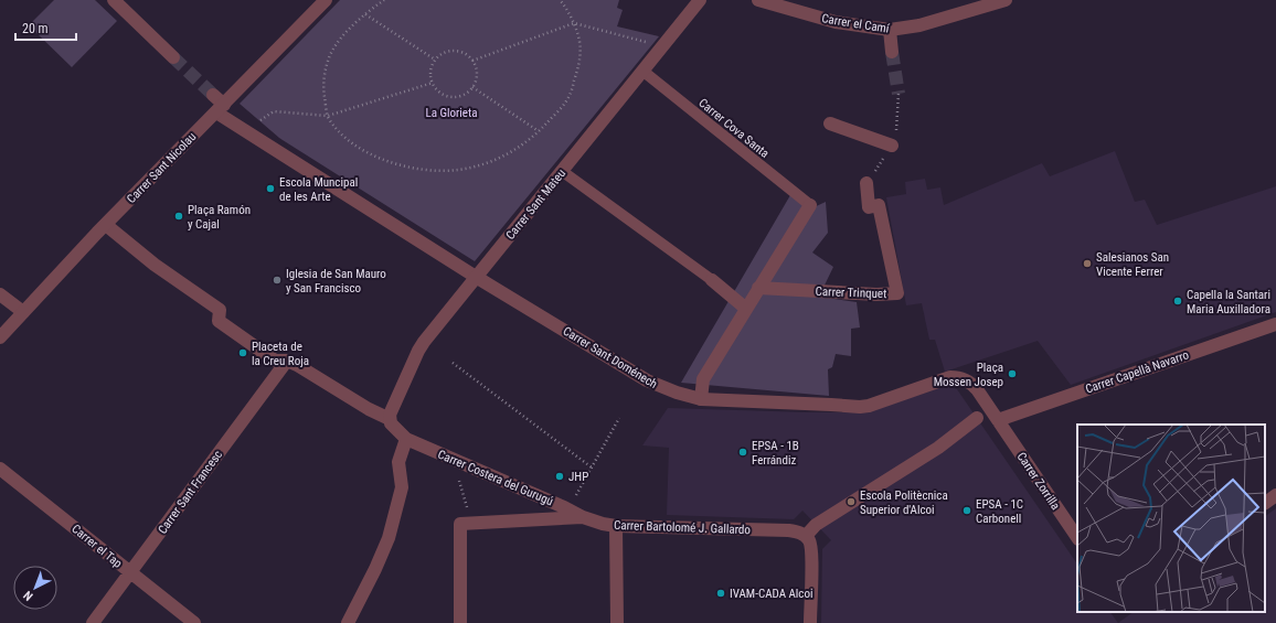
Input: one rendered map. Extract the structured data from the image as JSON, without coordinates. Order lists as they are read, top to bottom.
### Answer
{
  "streets": {
    "street": [
      "Carrer el Camí",
      "Carrer Sant Nicolau",
      "Carrer Sant Mateu",
      "Carrer Trinquet",
      "Carrer Sant Doménech",
      "Carrer Capellà Navarro",
      "Carrer Costera del Gurugú",
      "Carrer Zorrilla",
      "Carrer Sant Francesc",
      "Carrer Bartolomé J. Gallardo",
      "Carrer el Tap"
    ],
    "lane": ["Carrer Cova Santa"]
  },
  "crossings": [
    ["Carrer Cova Santa", "Carrer Sant Mateu"],
    ["Carrer Sant Mateu", "Carrer Sant Doménech"],
    ["Carrer Sant Doménech", "Carrer Capellà Navarro"],
    ["Carrer Sant Doménech", "Carrer Zorrilla"],
    ["Carrer Capellà Navarro", "Carrer Zorrilla"],
    ["Carrer Costera del Gurugú", "Carrer Bartolomé J. Gallardo"],
    ["Carrer Sant Francesc", "Carrer el Tap"]
  ],
  "parks": ["La Glorieta"],
  "places": [
    "Escola Muncipal de les Arte",
    "Plaça Ramón y Cajal",
    "Salesianos San Vicente Ferrer",
    "Iglesia de San Mauro y San Francisco",
    "Capella la Santari Maria Auxilladora",
    "Placeta de la Creu Roja",
    "Plaça Mossen Josep",
    "EPSA - 1B Ferrándiz",
    "JHP",
    "Escola Politècnica Superior d'Alcoi",
    "EPSA - 1C Carbonell",
    "IVAM-CADA Alcoi"
  ],
  "scale_bar": "20 m",
  "north": "bottom left"
}
